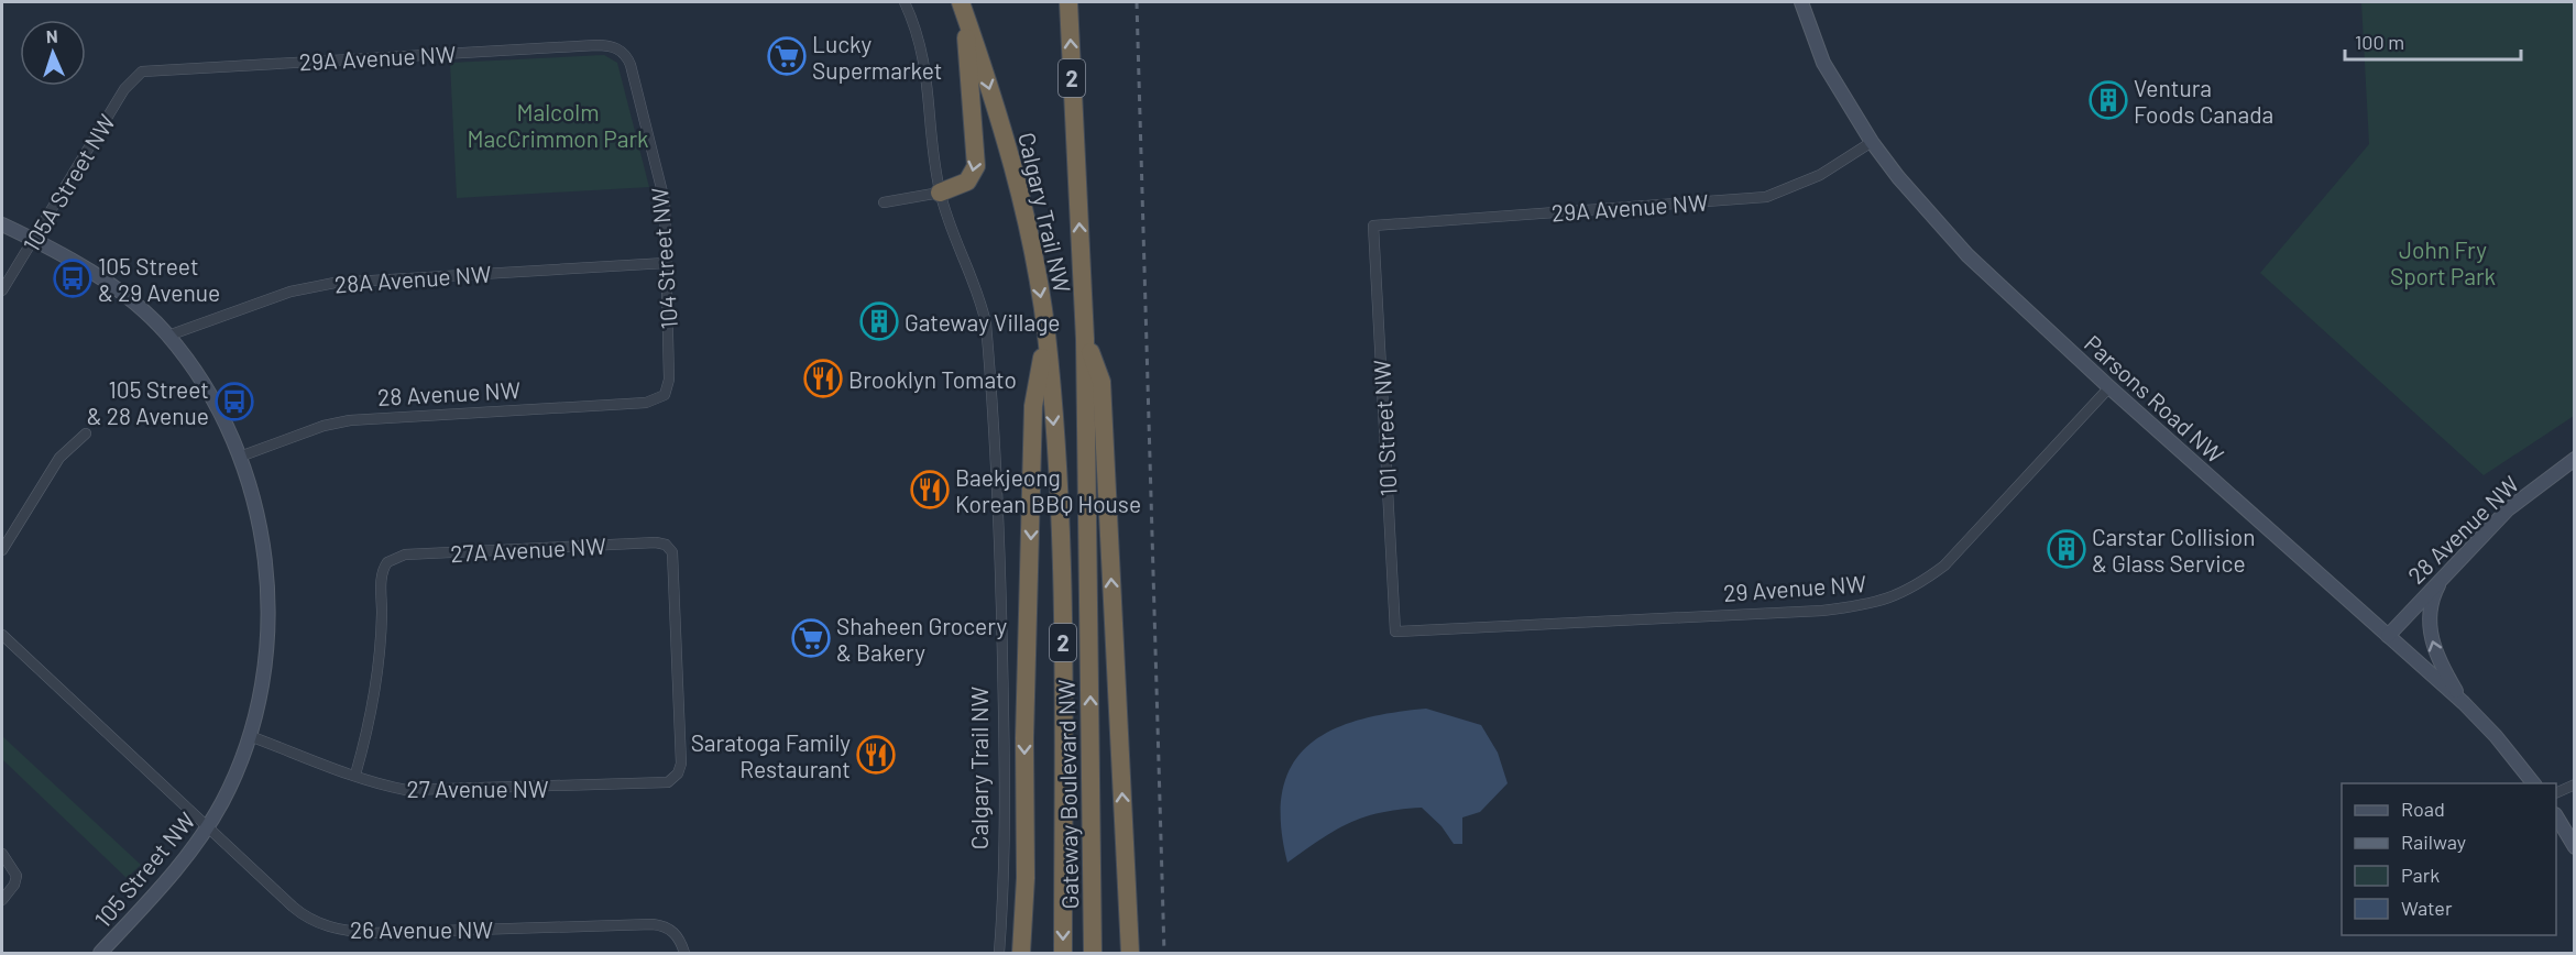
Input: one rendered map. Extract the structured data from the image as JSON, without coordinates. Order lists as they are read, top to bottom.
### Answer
{
  "streets": {
    "highway": ["2", "Calgary Trail NW", "Gateway Boulevard NW"],
    "main road": ["28 Avenue NW", "Parsons Road NW", "105 Street NW"],
    "street": [
      "29A Avenue NW",
      "105A Street NW",
      "104 Street NW",
      "28A Avenue NW",
      "101 Street NW",
      "27A Avenue NW",
      "29 Avenue NW",
      "27 Avenue NW",
      "26 Avenue NW"
    ]
  },
  "crossings": [
    ["29A Avenue NW", "105A Street NW"],
    ["29A Avenue NW", "104 Street NW"],
    ["29A Avenue NW", "Parsons Road NW"],
    ["29A Avenue NW", "101 Street NW"],
    ["105A Street NW", "105 Street NW"],
    ["104 Street NW", "28A Avenue NW"],
    ["104 Street NW", "28 Avenue NW"],
    ["28A Avenue NW", "105 Street NW"],
    ["28 Avenue NW", "Parsons Road NW"],
    ["28 Avenue NW", "105 Street NW"],
    ["Parsons Road NW", "29 Avenue NW"],
    ["101 Street NW", "29 Avenue NW"],
    ["27A Avenue NW", "27 Avenue NW"],
    ["27 Avenue NW", "105 Street NW"],
    ["105 Street NW", "26 Avenue NW"]
  ],
  "parks": ["Malcolm MacCrimmon Park", "John Fry Sport Park"],
  "places": {
    "supermarket": ["Lucky Supermarket", "Shaheen Grocery & Bakery"],
    "building": ["Ventura Foods Canada", "Gateway Village", "Carstar Collision & Glass Service"],
    "bus stop": ["105 Street & 29 Avenue", "105 Street & 28 Avenue"],
    "restaurant": ["Brooklyn Tomato", "Baekjeong Korean BBQ House", "Saratoga Family Restaurant"]
  },
  "legend": [
    "Road",
    "Railway",
    "Park",
    "Water"
  ],
  "scale_bar": "100 m",
  "north": "top"
}
